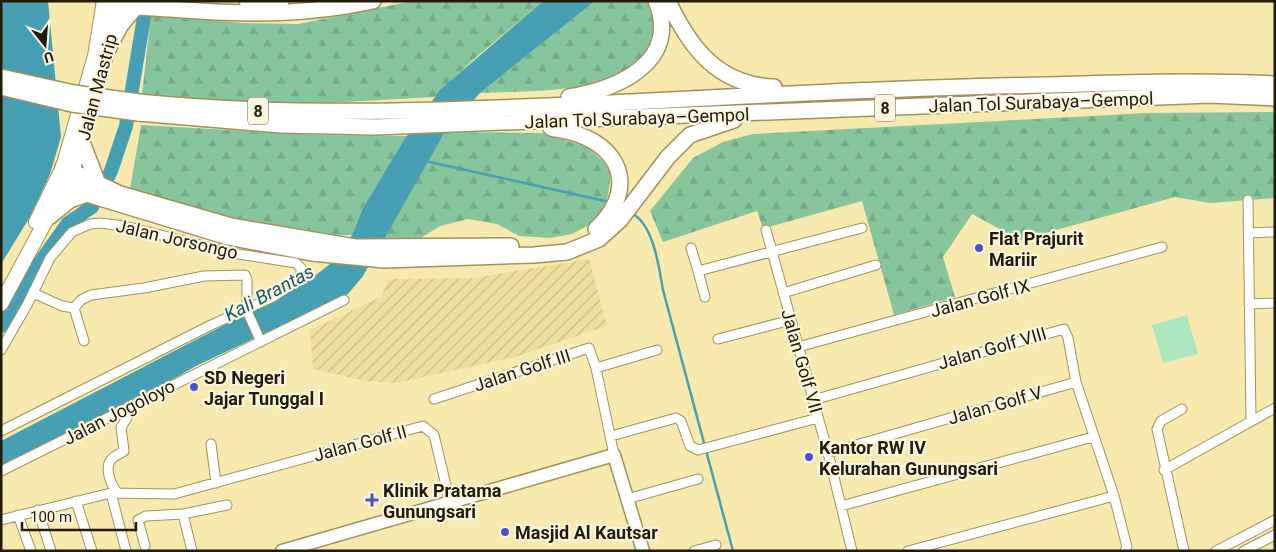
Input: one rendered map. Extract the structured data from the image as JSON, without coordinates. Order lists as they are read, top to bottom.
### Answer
{
  "streets": {
    "highway": ["Jalan Tol Surabaya–Gempol", "8"],
    "main road": ["Jalan Mastrip"],
    "street": [
      "Jalan Jorsongo",
      "Jalan Golf IX",
      "Jalan Golf VIII",
      "Jalan Golf VII",
      "Jalan Golf III",
      "Jalan Golf V",
      "Jalan Jogoloyo",
      "Jalan Golf II"
    ]
  },
  "crossings": [
    ["Jalan Golf IX", "Jalan Golf VII"],
    ["Jalan Golf VIII", "Jalan Golf VII"],
    ["Jalan Golf VIII", "Jalan Golf V"],
    ["Jalan Golf VII", "Jalan Golf V"]
  ],
  "water": ["Kali Brantas"],
  "places": {
    "other": [
      "Flat Prajurit Mariir",
      "SD Negeri Jajar Tunggal I",
      "Kantor RW IV Kelurahan Gunungsari",
      "Masjid Al Kautsar"
    ],
    "health": ["Klinik Pratama Gunungsari"]
  },
  "scale_bar": "100 m",
  "north": "bottom"
}
